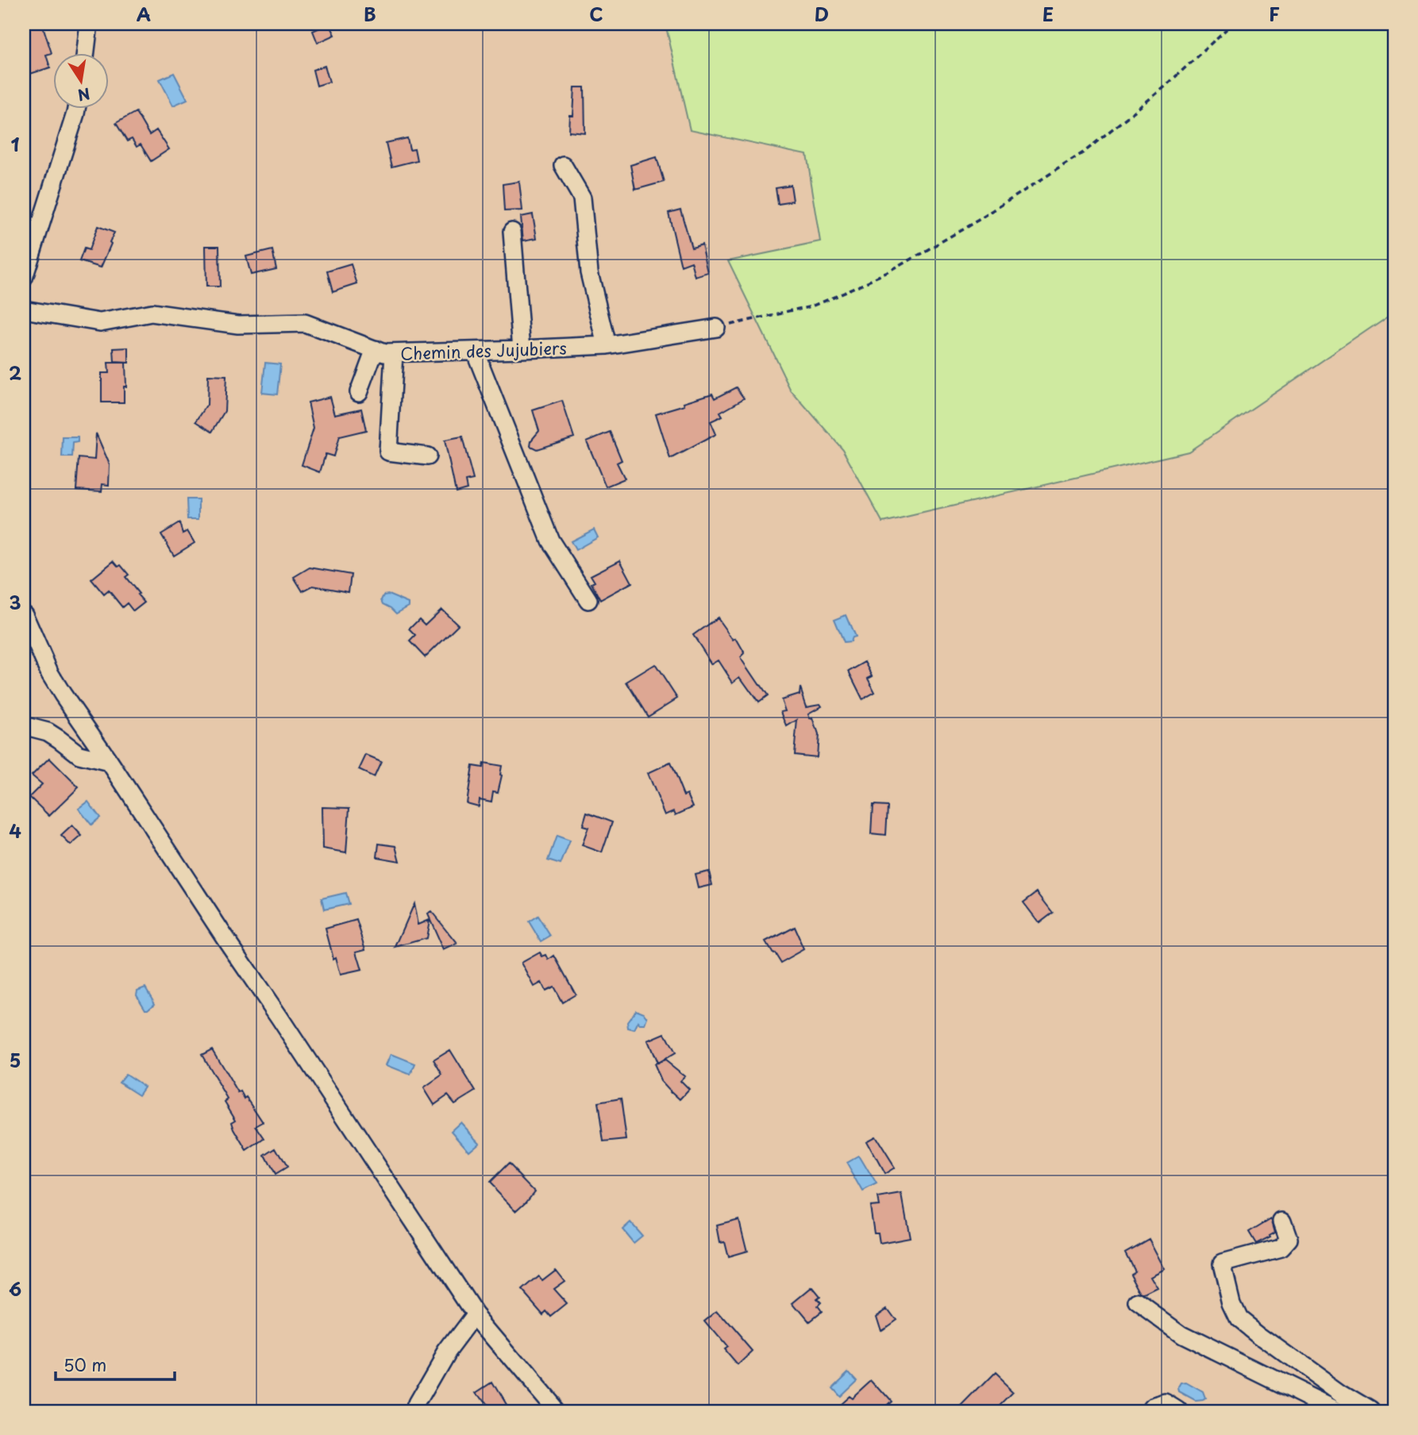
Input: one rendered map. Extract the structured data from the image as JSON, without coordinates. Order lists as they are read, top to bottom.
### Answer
{
  "streets": {
    "street": ["Chemin des Jujubiers"]
  },
  "scale_bar": "50 m",
  "north": "bottom",
  "grid": {
    "columns": [
      "A",
      "B",
      "C",
      "D",
      "E",
      "F"
    ],
    "rows": [
      "1",
      "2",
      "3",
      "4",
      "5",
      "6"
    ]
  }
}
